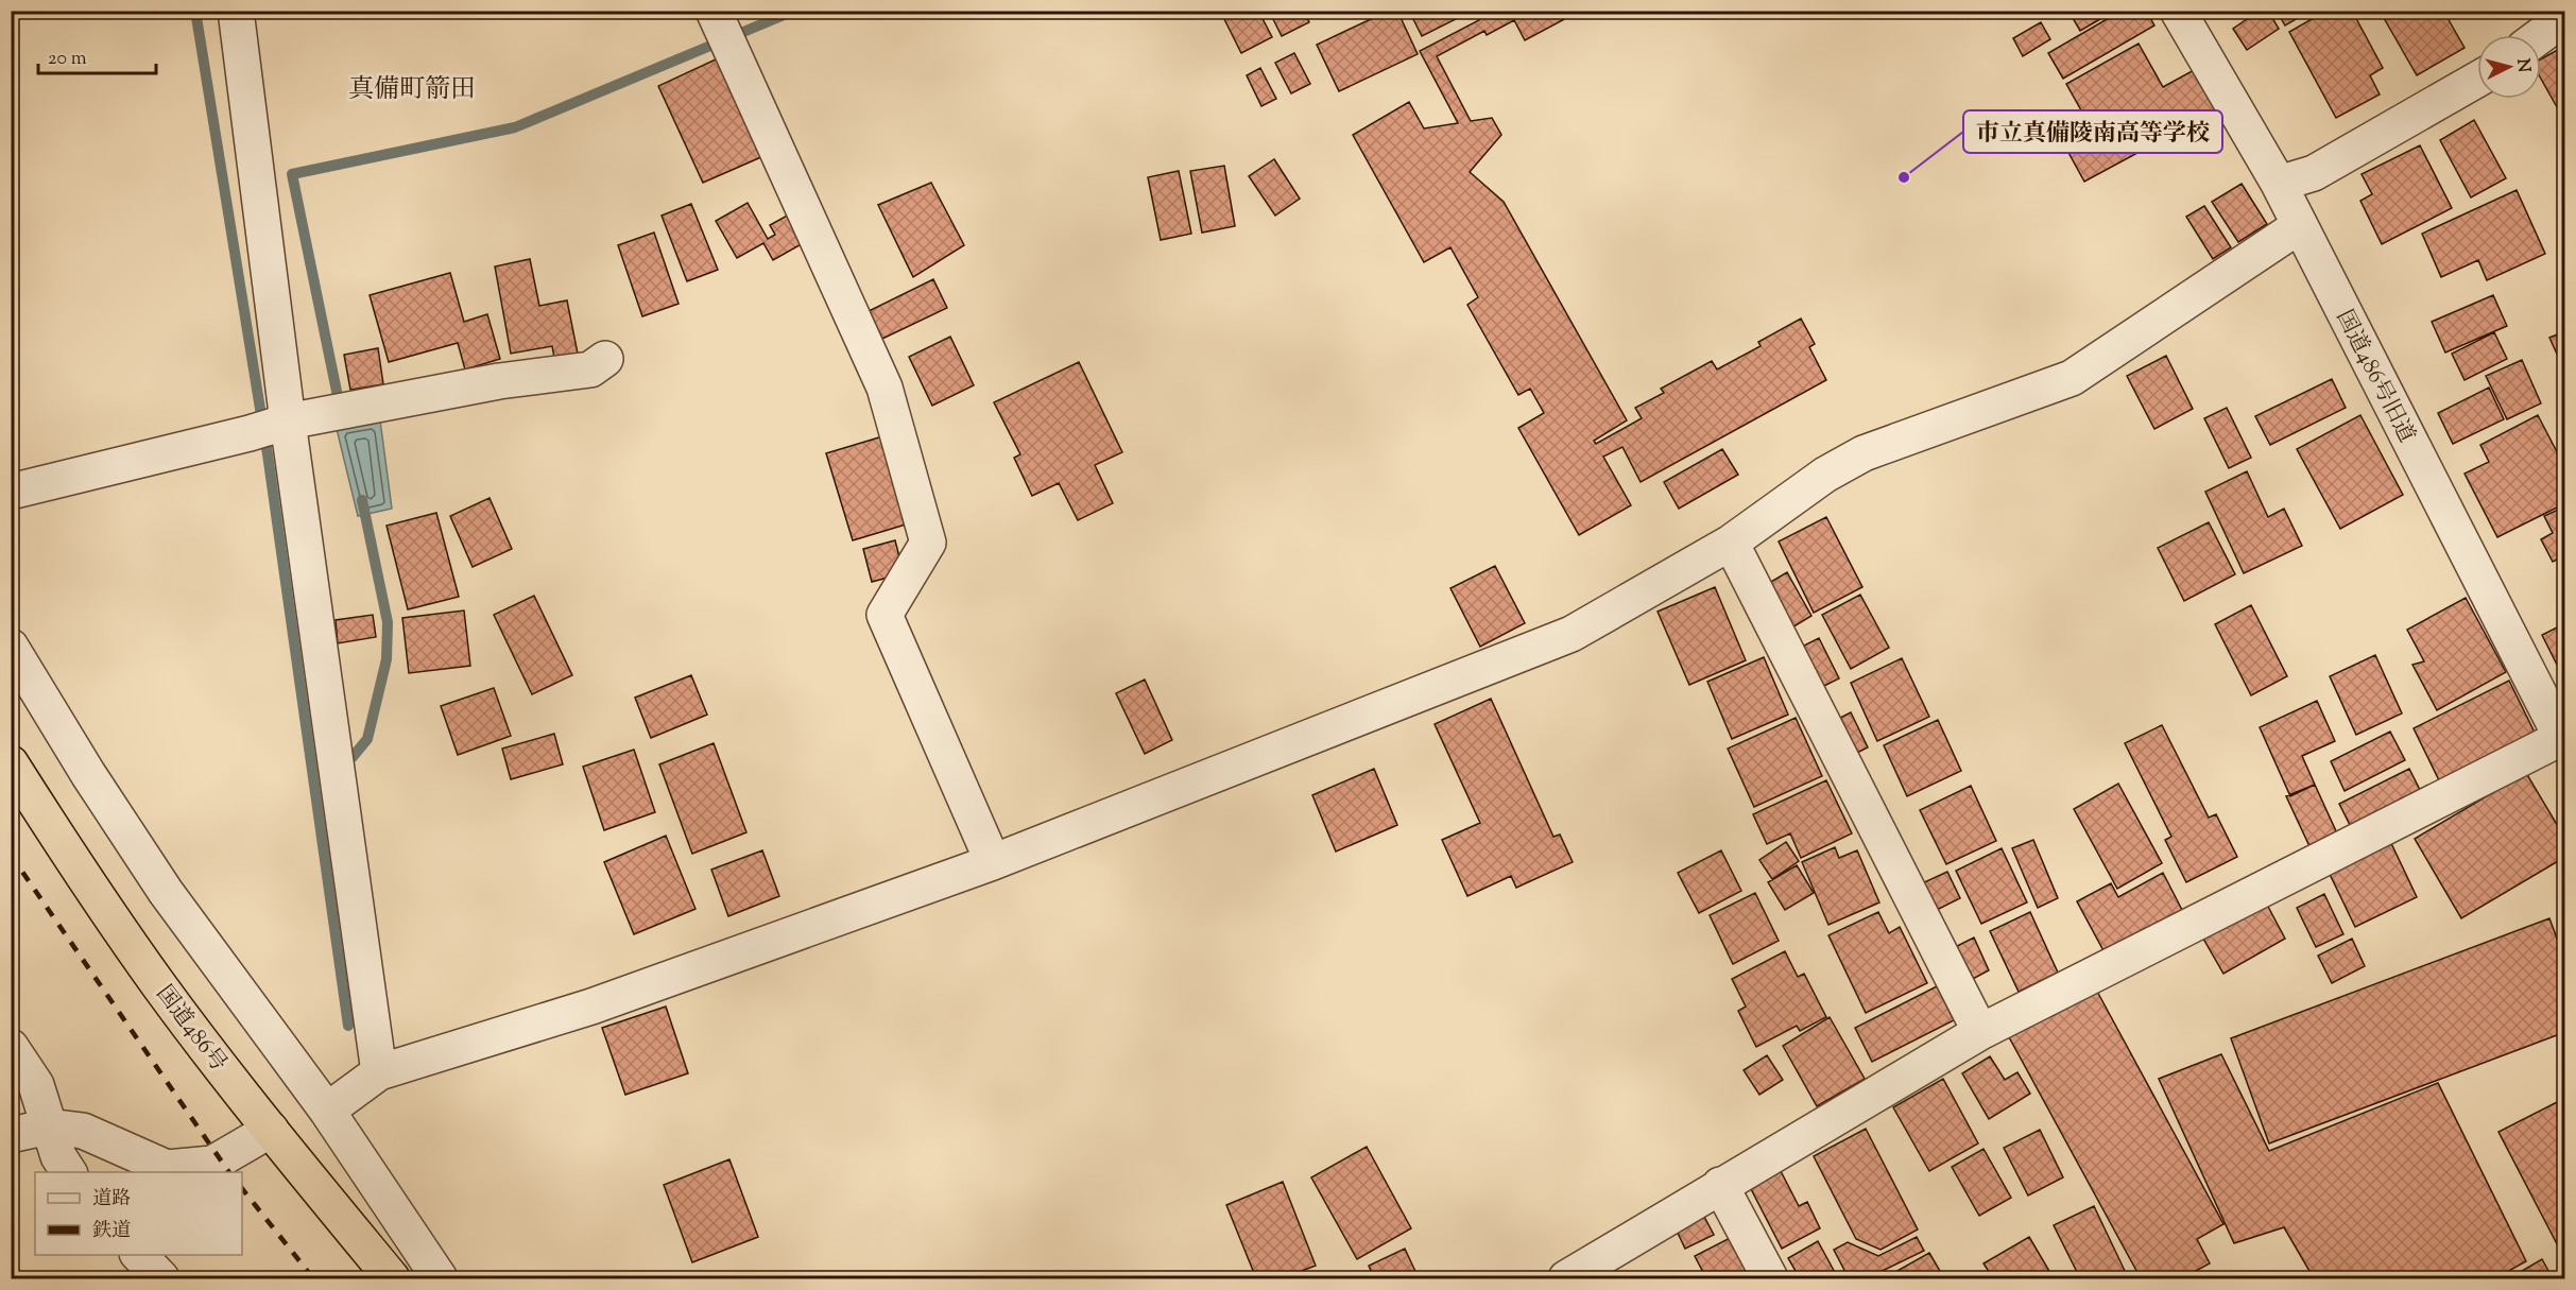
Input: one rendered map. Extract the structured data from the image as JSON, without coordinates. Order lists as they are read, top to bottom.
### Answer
{
  "streets": {
    "highway": ["国道486号"],
    "street": ["国道486号旧道"]
  },
  "districts": ["真備町箭田"],
  "places": ["市立真備陵南高等学校"],
  "legend": ["道路", "鉄道"],
  "scale_bar": "20 m",
  "north": "right"
}
